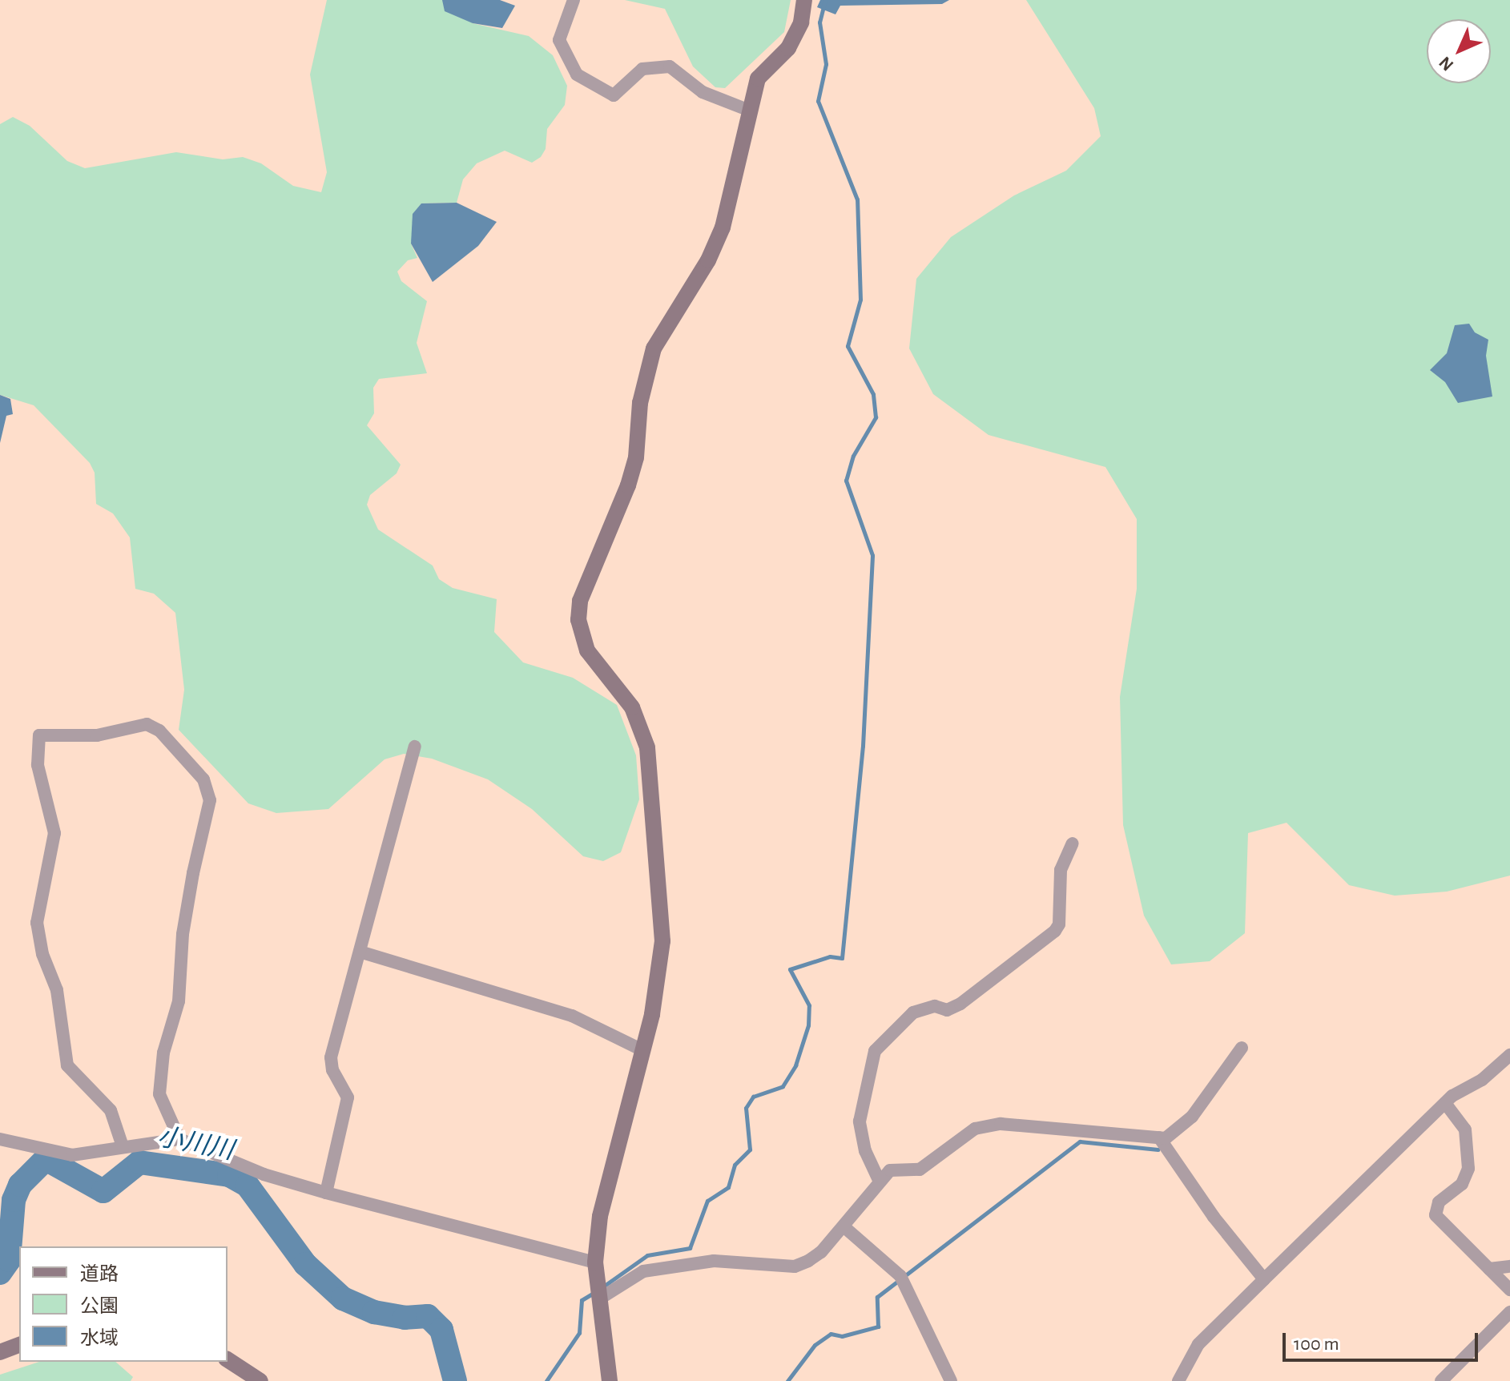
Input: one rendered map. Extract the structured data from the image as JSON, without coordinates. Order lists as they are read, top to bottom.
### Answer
{
  "water": ["小川川"],
  "legend": ["道路", "公園", "水域"],
  "scale_bar": "100 m",
  "north": "bottom left"
}
